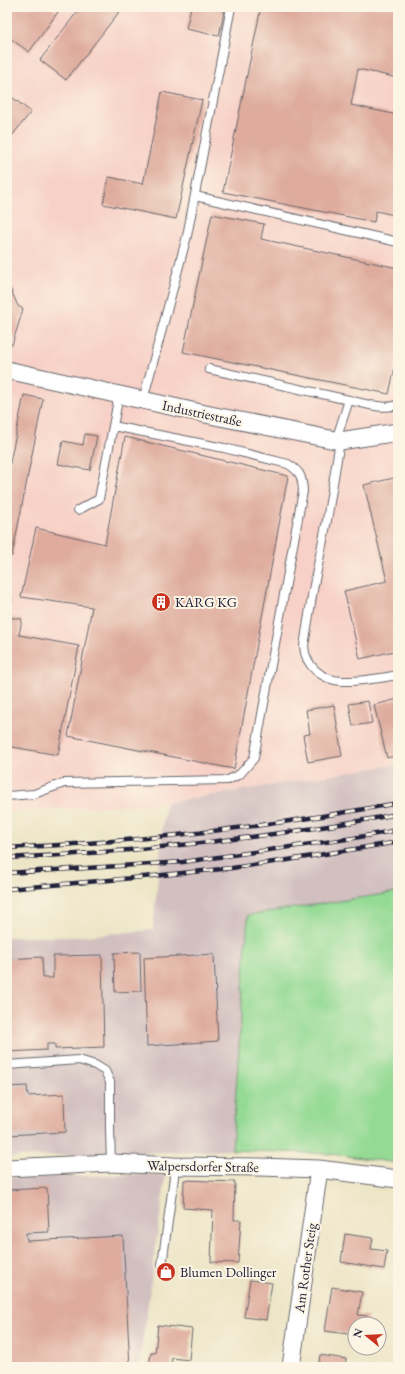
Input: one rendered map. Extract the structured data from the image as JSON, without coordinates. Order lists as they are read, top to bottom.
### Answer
{
  "streets": {
    "street": ["Industriestraße", "Walpersdorfer Straße", "Am Rother Steig"]
  },
  "crossings": [
    ["Walpersdorfer Straße", "Am Rother Steig"]
  ],
  "places": {
    "building": ["KARG KG"],
    "shop": ["Blumen Dollinger"]
  },
  "north": "left"
}
